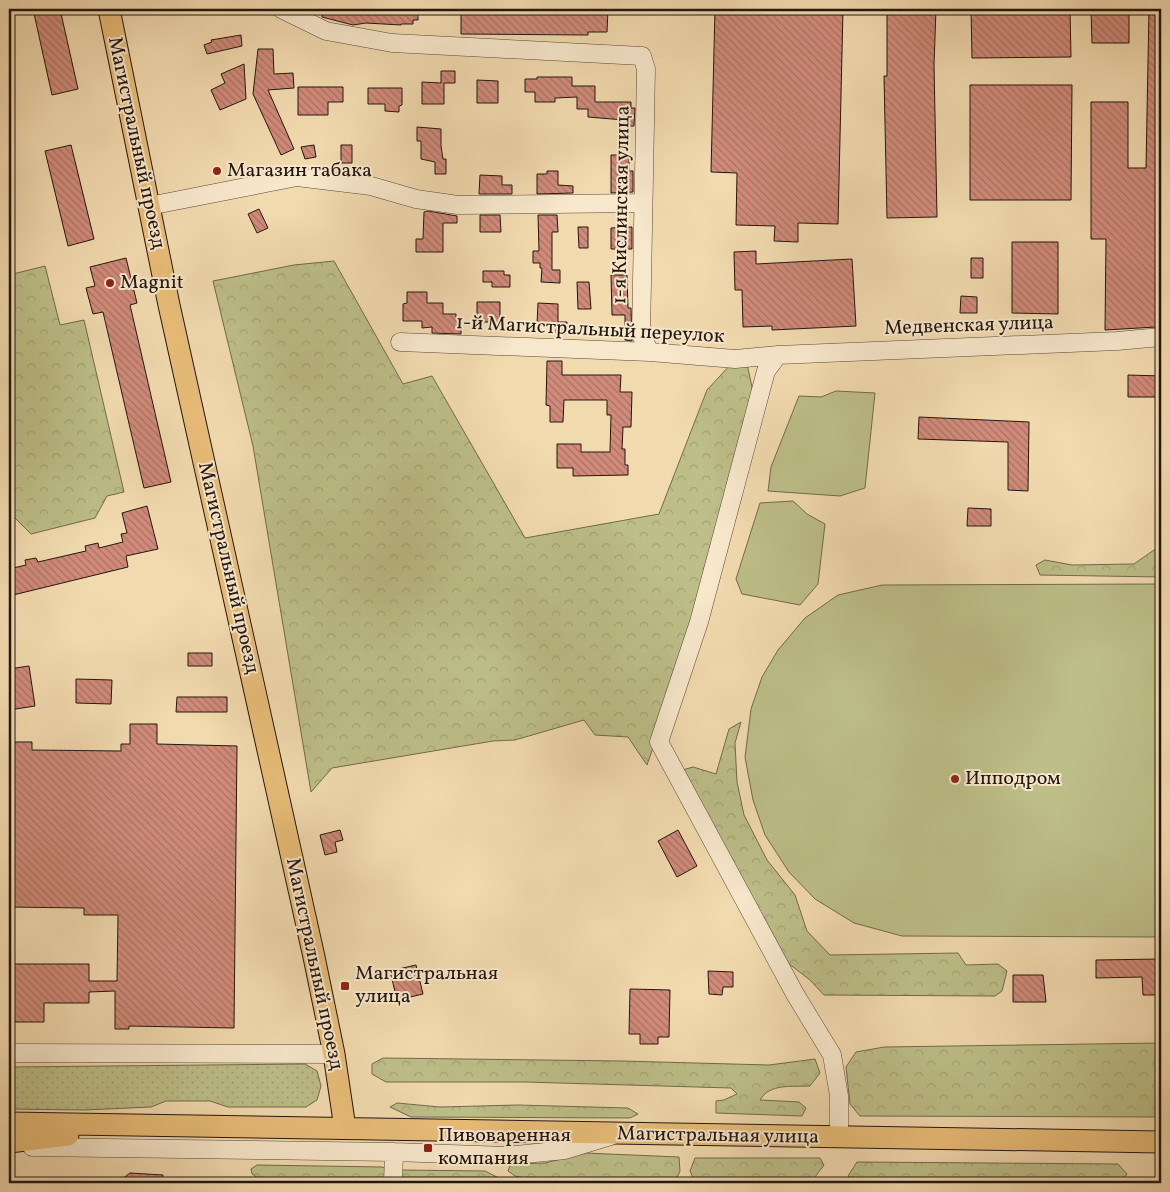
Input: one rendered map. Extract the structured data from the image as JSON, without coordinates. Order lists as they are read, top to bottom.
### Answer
{
  "streets": {
    "main road": ["Магистральный проезд", "Магистральная улица"],
    "street": ["1-я Кислинская улица", "Медвенская улица", "1-й Магистральный переулок"]
  },
  "crossings": [
    ["Магистральный проезд", "Магистральная улица"],
    ["1-я Кислинская улица", "1-й Магистральный переулок"],
    ["Медвенская улица", "1-й Магистральный переулок"]
  ],
  "places": {
    "other": ["Магазин табака", "Magnit", "Ипподром"],
    "transit": ["Магистральная улица", "Пивоваренная компания"]
  }
}
